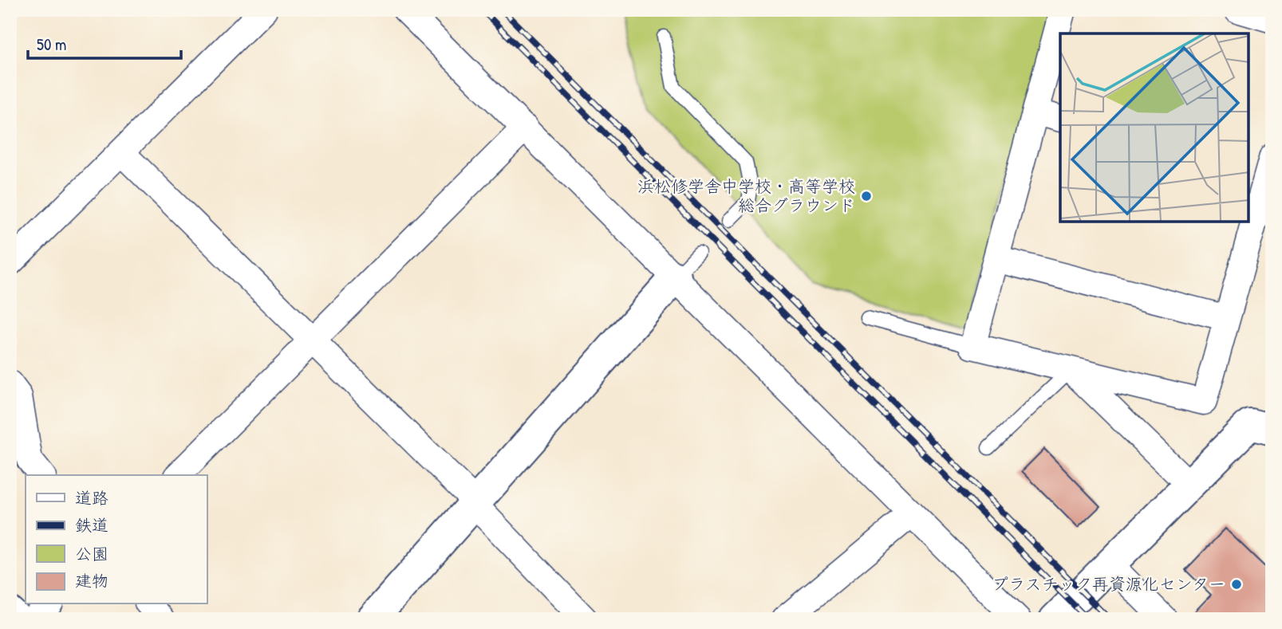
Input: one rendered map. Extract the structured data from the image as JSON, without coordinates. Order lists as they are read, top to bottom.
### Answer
{
  "places": ["浜松修学舎中学校・高等学校 総合グラウンド", "プラスチック再資源化センター"],
  "legend": [
    "道路",
    "鉄道",
    "公園",
    "建物"
  ],
  "scale_bar": "50 m"
}
